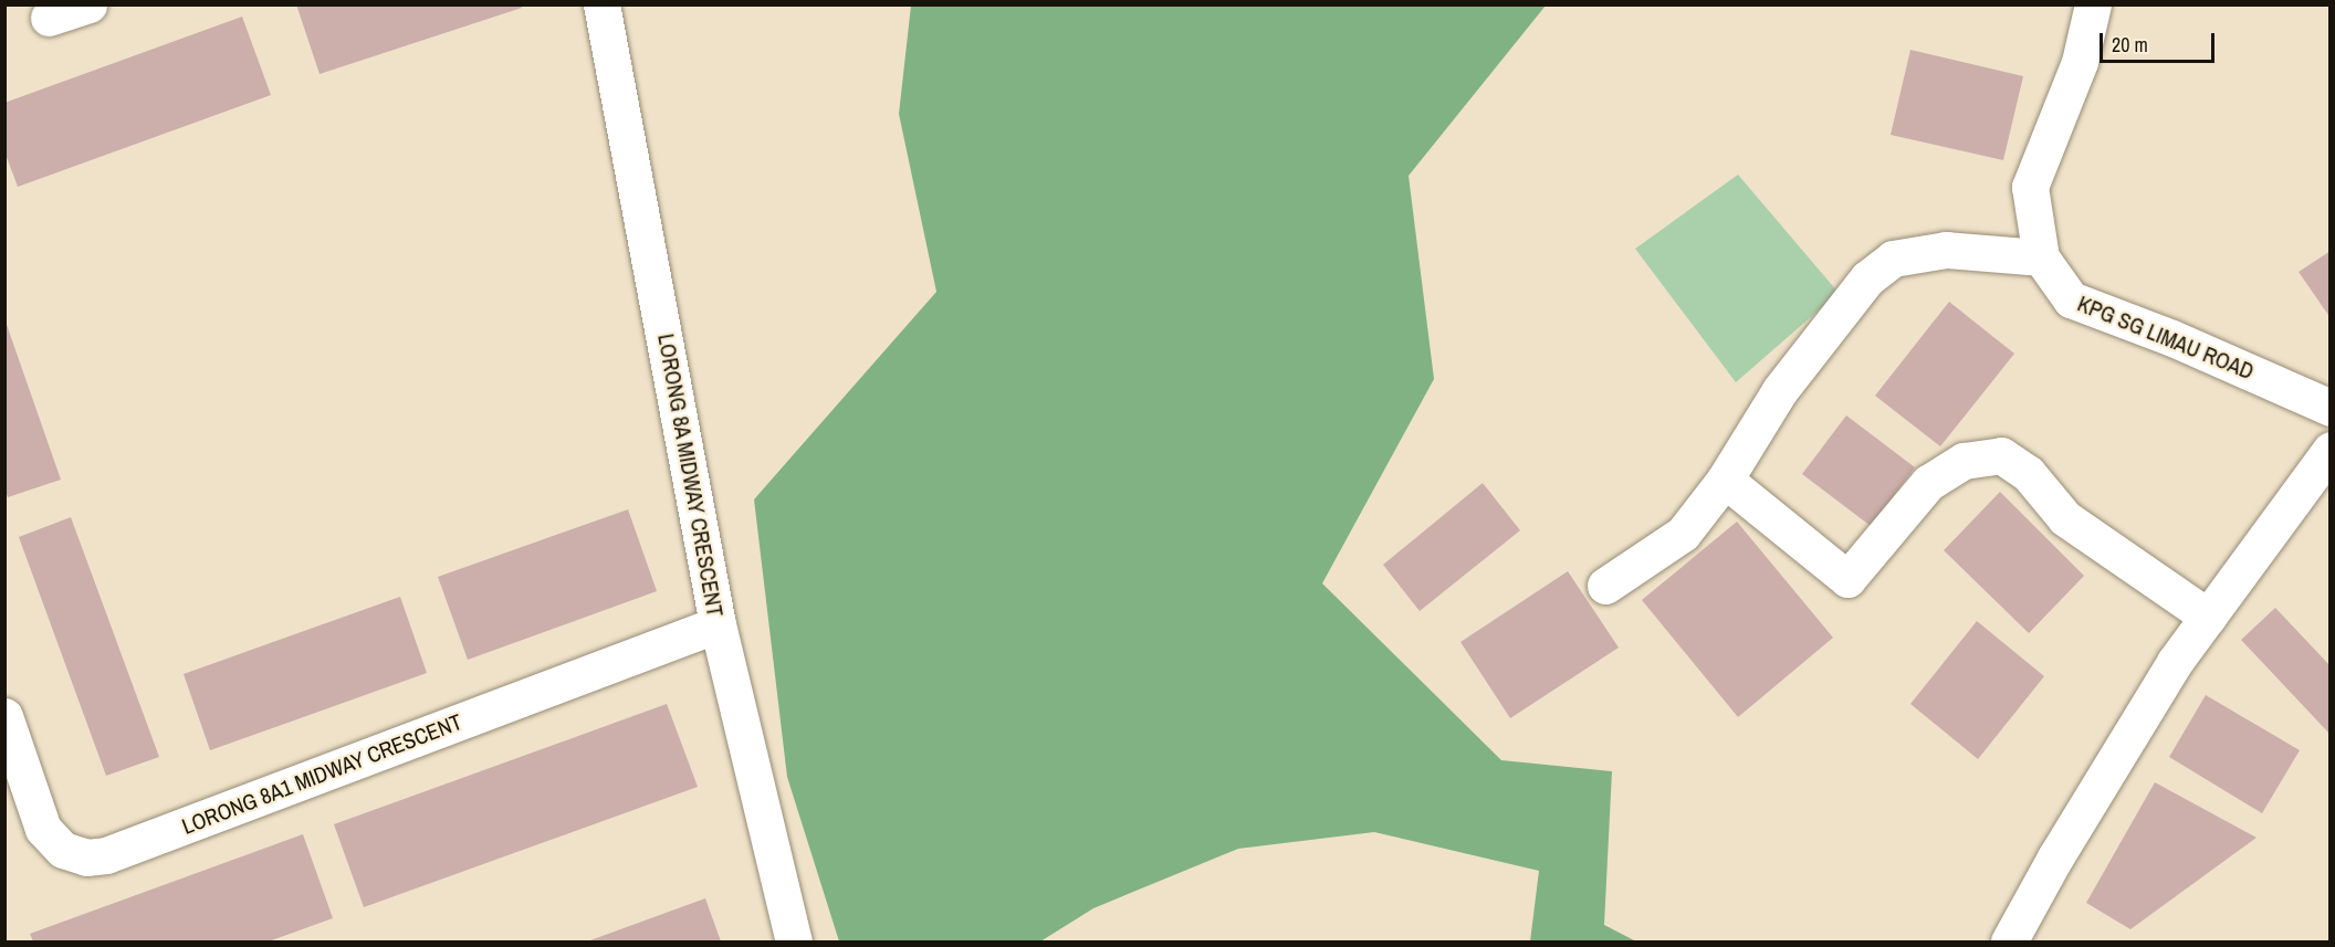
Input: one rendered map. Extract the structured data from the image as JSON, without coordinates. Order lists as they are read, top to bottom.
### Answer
{
  "streets": {
    "street": ["KPG SG LIMAU ROAD", "LORONG 8A MIDWAY CRESCENT", "LORONG 8A1 MIDWAY CRESCENT"]
  },
  "crossings": [
    ["LORONG 8A MIDWAY CRESCENT", "LORONG 8A1 MIDWAY CRESCENT"]
  ],
  "scale_bar": "20 m"
}
